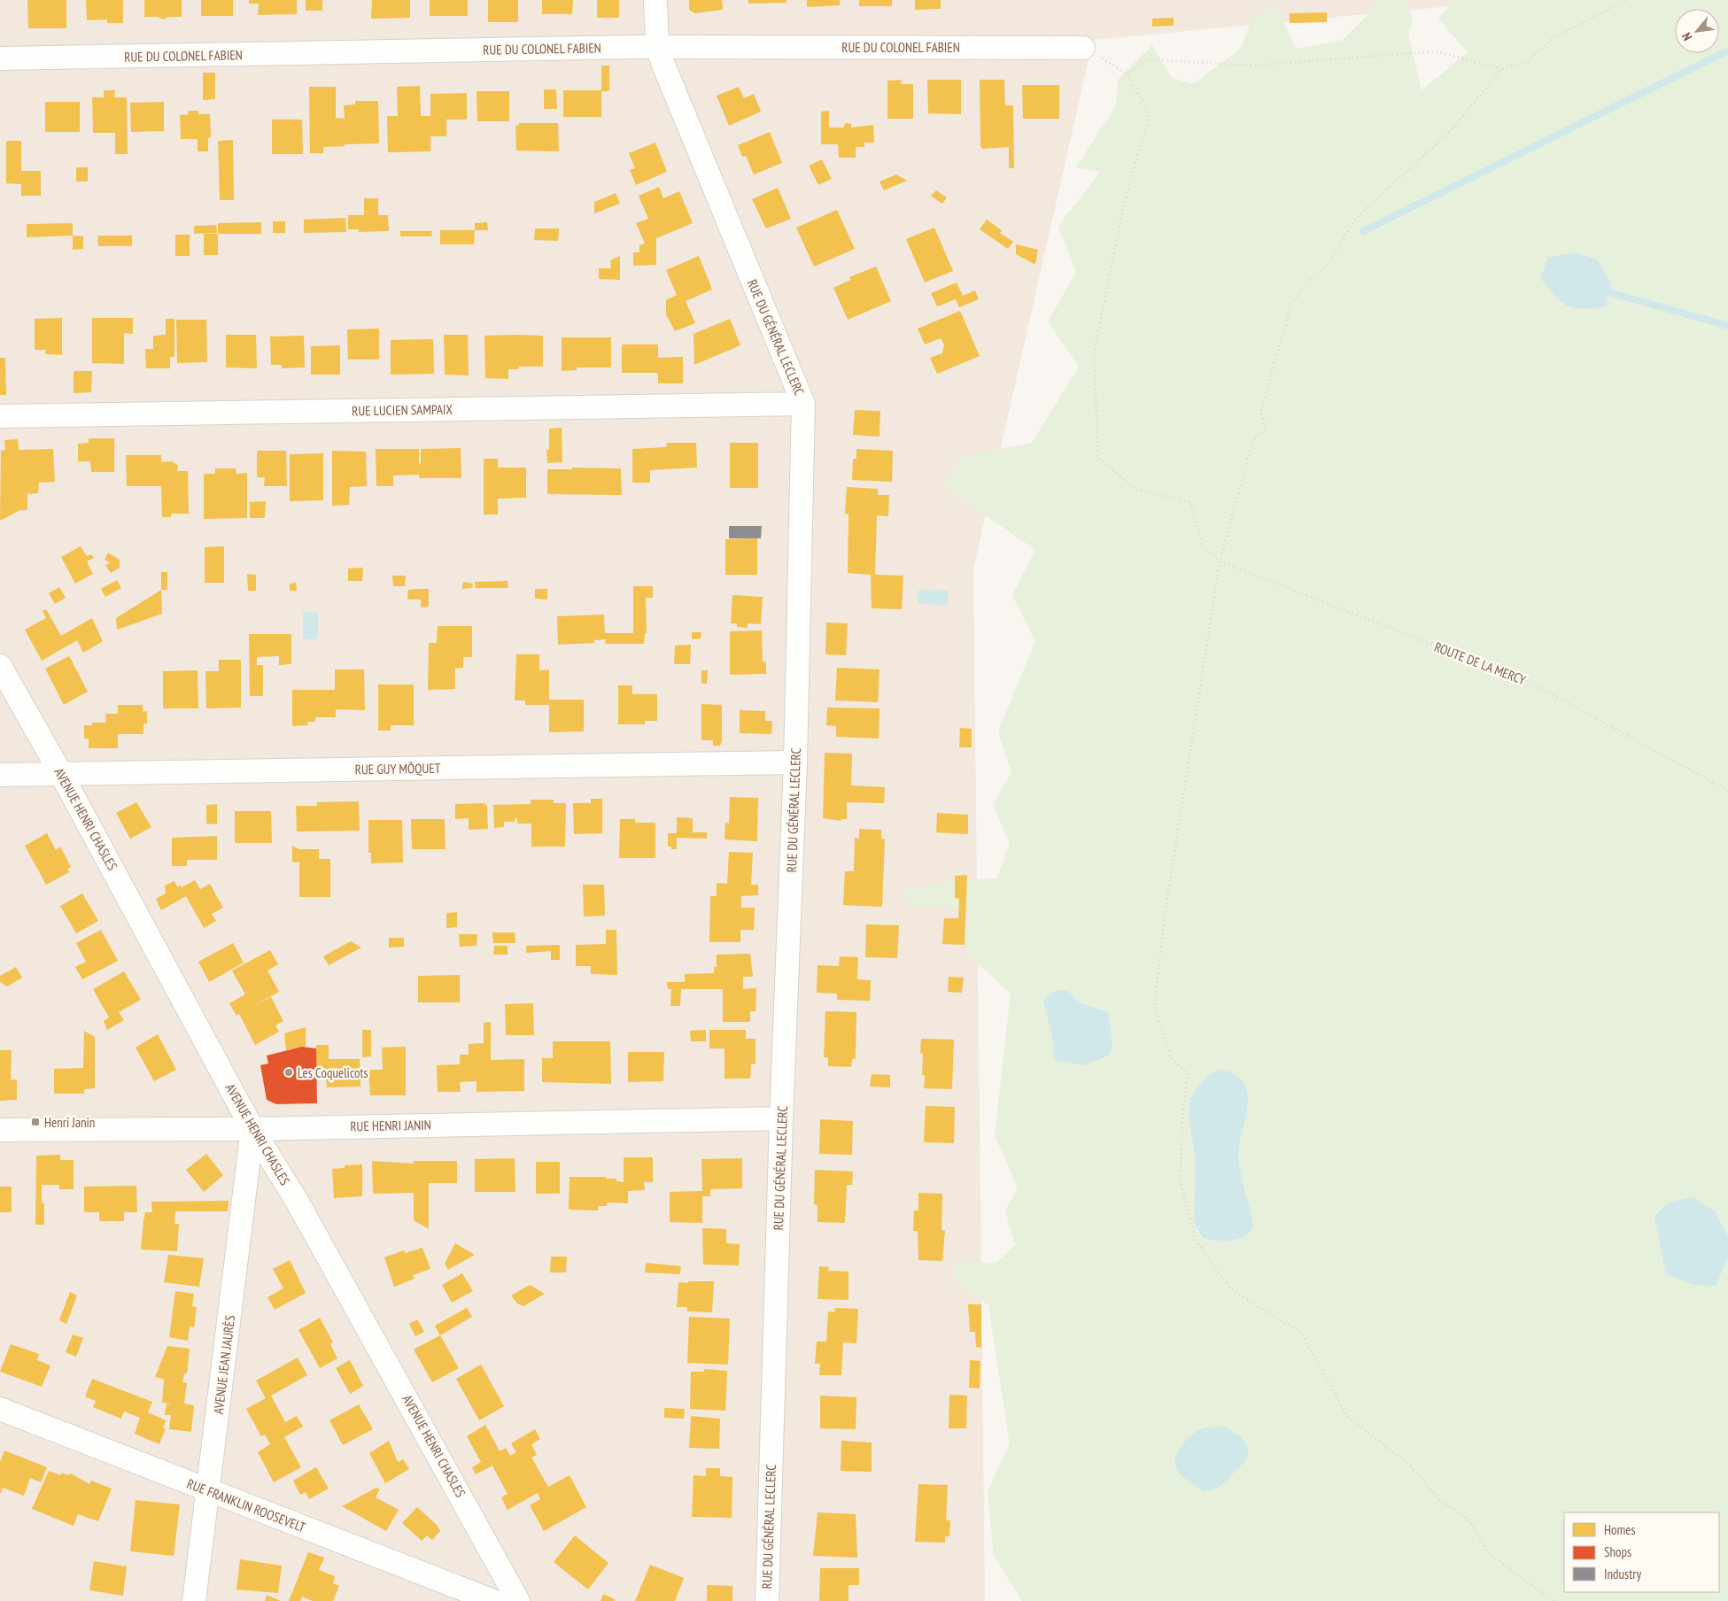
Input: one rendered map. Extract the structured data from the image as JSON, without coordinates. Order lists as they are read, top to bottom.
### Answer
{
  "streets": {
    "street": [
      "RUE DU COLONEL FABIEN",
      "RUE DU GÉNÉRAL LECLERC",
      "RUE LUCIEN SAMPAIX",
      "RUE GUY MÔQUET",
      "AVENUE HENRI CHASLES",
      "RUE HENRI JANIN",
      "AVENUE JEAN JAURÈS",
      "RUE FRANKLIN ROOSEVELT"
    ],
    "path": ["ROUTE DE LA MERCY"]
  },
  "crossings": [
    ["RUE DU COLONEL FABIEN", "RUE DU GÉNÉRAL LECLERC"],
    ["RUE DU GÉNÉRAL LECLERC", "RUE LUCIEN SAMPAIX"],
    ["RUE DU GÉNÉRAL LECLERC", "RUE GUY MÔQUET"],
    ["RUE DU GÉNÉRAL LECLERC", "RUE HENRI JANIN"],
    ["RUE GUY MÔQUET", "AVENUE HENRI CHASLES"],
    ["AVENUE HENRI CHASLES", "RUE HENRI JANIN"],
    ["AVENUE HENRI CHASLES", "AVENUE JEAN JAURÈS"],
    ["RUE HENRI JANIN", "AVENUE JEAN JAURÈS"],
    ["AVENUE JEAN JAURÈS", "RUE FRANKLIN ROOSEVELT"]
  ],
  "places": {
    "other": ["Les Coquelicots"],
    "transit": ["Henri Janin"]
  },
  "legend": ["Homes", "Shops", "Industry"],
  "north": "bottom left"
}
